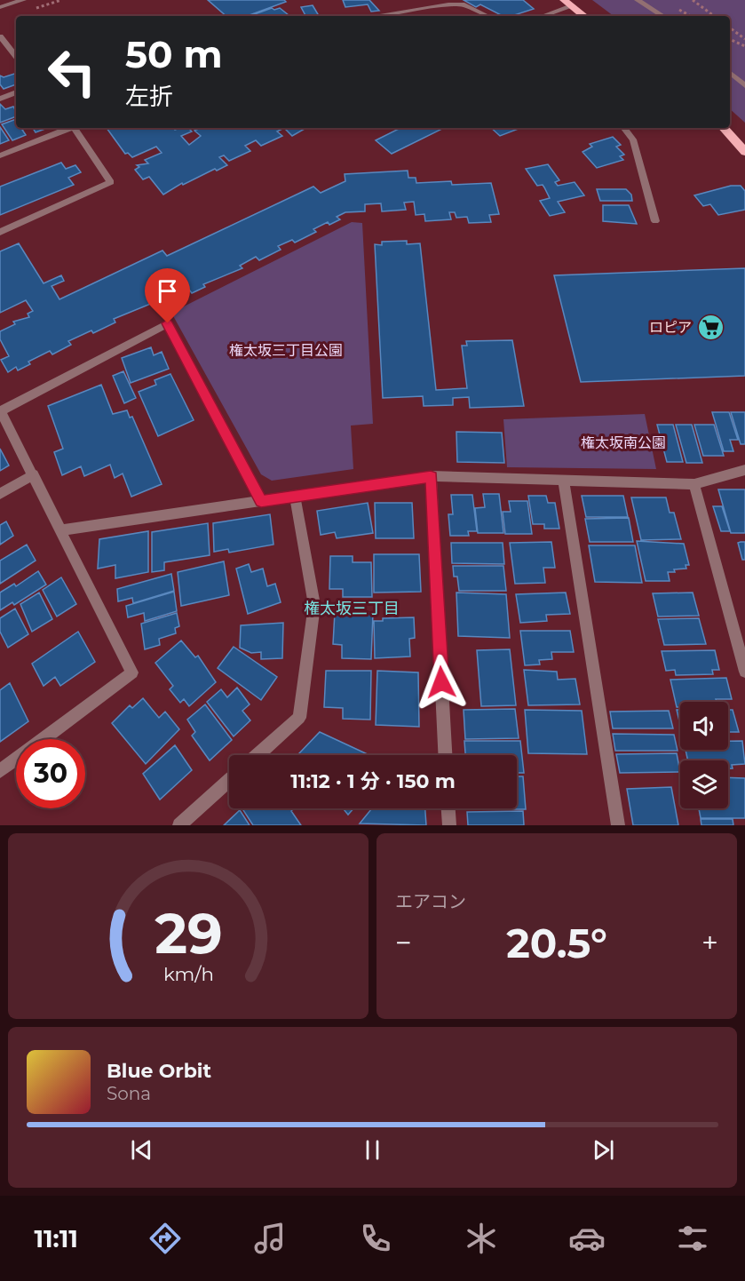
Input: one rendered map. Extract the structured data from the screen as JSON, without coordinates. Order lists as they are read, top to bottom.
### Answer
{
  "districts": ["権太坂三丁目"],
  "parks": ["権太坂三丁目公園", "権太坂南公園"],
  "places": {
    "supermarket": ["ロピア"]
  },
  "page": {
    "turn": ["50 m", "左折"],
    "limit": "30",
    "trip": "11:12 · 1 分 · 150 m",
    "tile": "エアコン",
    "heat": ["−", "20.5°", "+"],
    "song": ["Blue Orbit", "Sona"],
    "tabs": "11:11",
    "gauge": ["29", "km/h"]
  }
}
